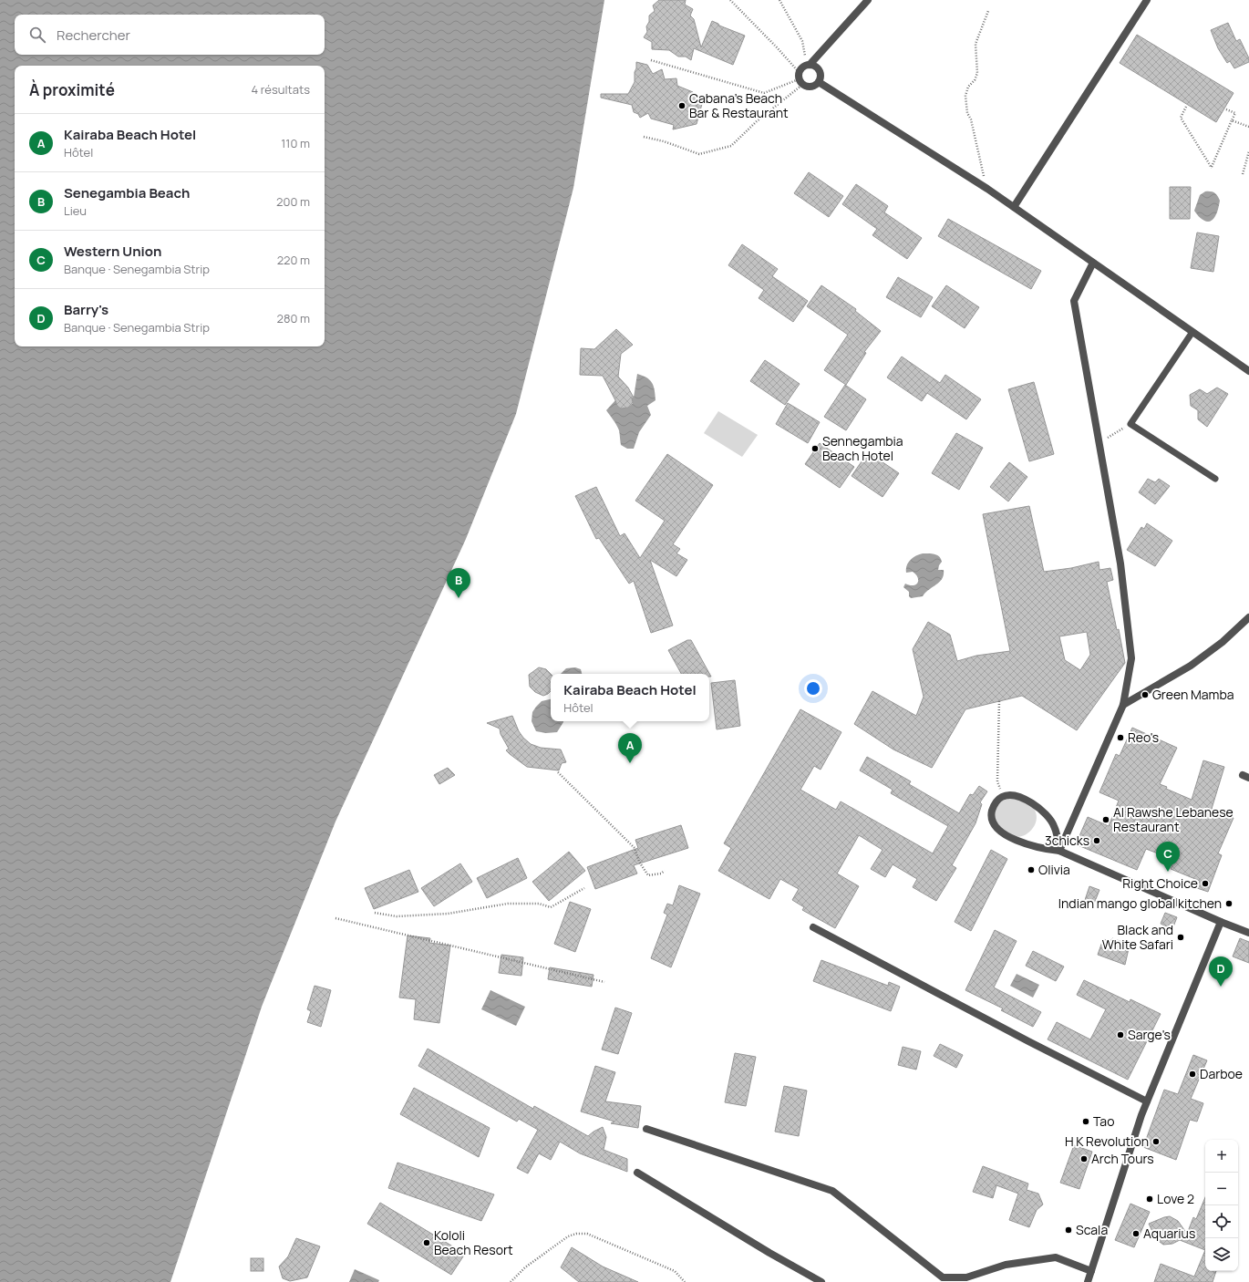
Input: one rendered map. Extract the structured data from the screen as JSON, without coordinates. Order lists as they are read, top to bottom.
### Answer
{
  "places": [
    "Cabana's Beach Bar & Restaurant",
    "Sennegambia Beach Hotel",
    "Green Mamba",
    "Reo's",
    "Al Rawshe Lebanese Restaurant",
    "3chicks",
    "Olivia",
    "Right Choice",
    "Indian mango global kitchen",
    "Black and White Safari",
    "Sarge's",
    "Darboe",
    "Tao",
    "H K Revolution",
    "Arch Tours",
    "Love 2",
    "Scala",
    "Aquarius",
    "Kololi Beach Resort"
  ],
  "page": {
    "search": "Rechercher",
    "heading": ["À proximité", "4 résultats"],
    "list": [
      {
        "mark": "A",
        "name": "Kairaba Beach Hotel",
        "note": "Hôtel",
        "value": "110 m"
      },
      {
        "mark": "B",
        "name": "Senegambia Beach",
        "note": "Lieu",
        "value": "200 m"
      },
      {
        "mark": "C",
        "name": "Western Union",
        "note": "Banque · Senegambia Strip",
        "value": "220 m"
      },
      {
        "mark": "D",
        "name": "Barry's",
        "note": "Banque · Senegambia Strip",
        "value": "280 m"
      }
    ],
    "pins": [
      "B",
      "A",
      "C",
      "D"
    ],
    "popup": ["Kairaba Beach Hotel", "Hôtel"],
    "map_buttons": ["+", "−"]
  }
}
